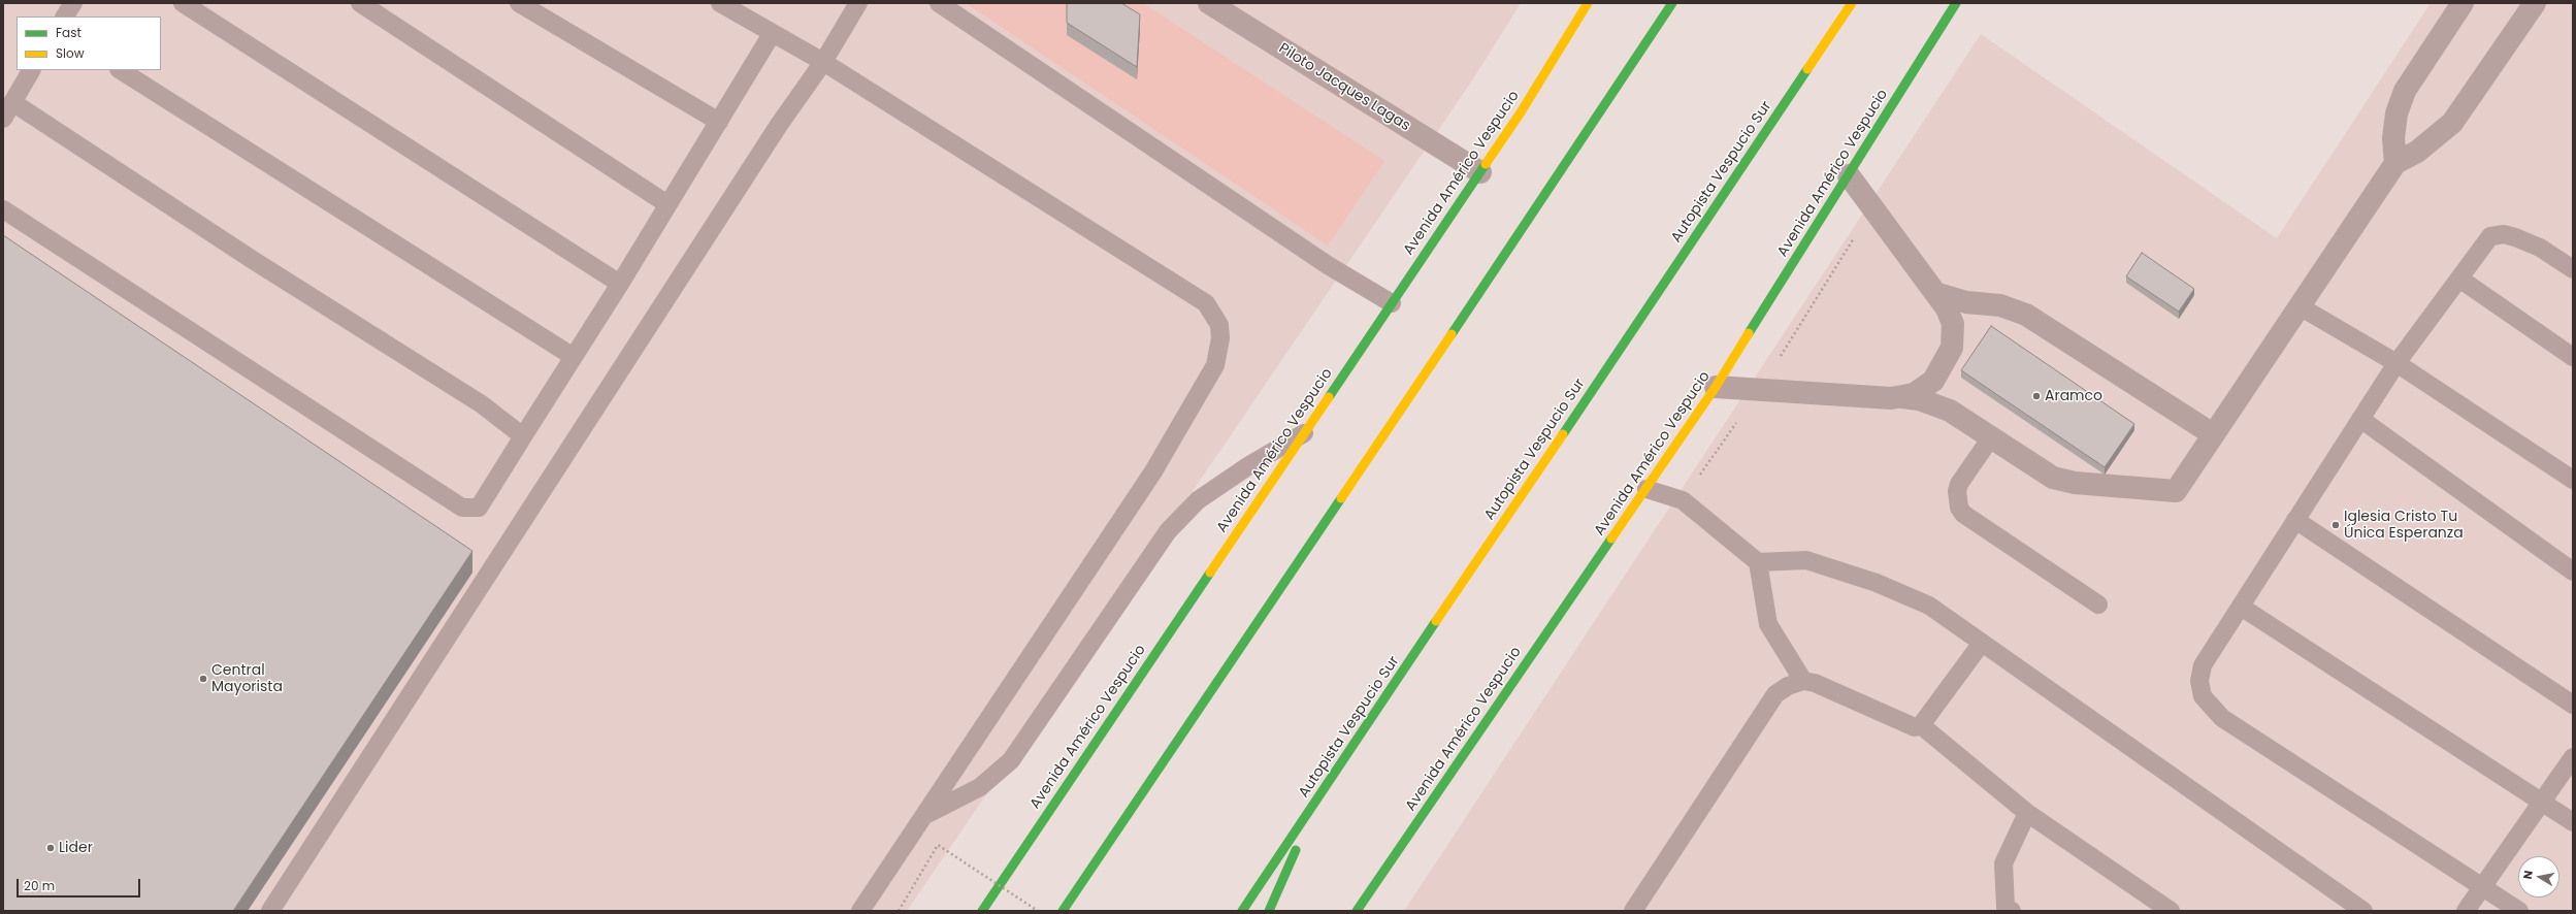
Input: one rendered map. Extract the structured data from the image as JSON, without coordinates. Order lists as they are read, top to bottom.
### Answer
{
  "streets": {
    "main road": ["Autopista Vespucio Sur", "Avenida Américo Vespucio"],
    "street": ["Piloto Jacques Lagas"]
  },
  "crossings": [
    ["Piloto Jacques Lagas", "Avenida Américo Vespucio"]
  ],
  "places": [
    "Aramco",
    "Iglesia Cristo Tu Única Esperanza",
    "Central Mayorista",
    "Lider"
  ],
  "legend": ["Fast", "Slow"],
  "scale_bar": "20 m",
  "north": "left"
}
